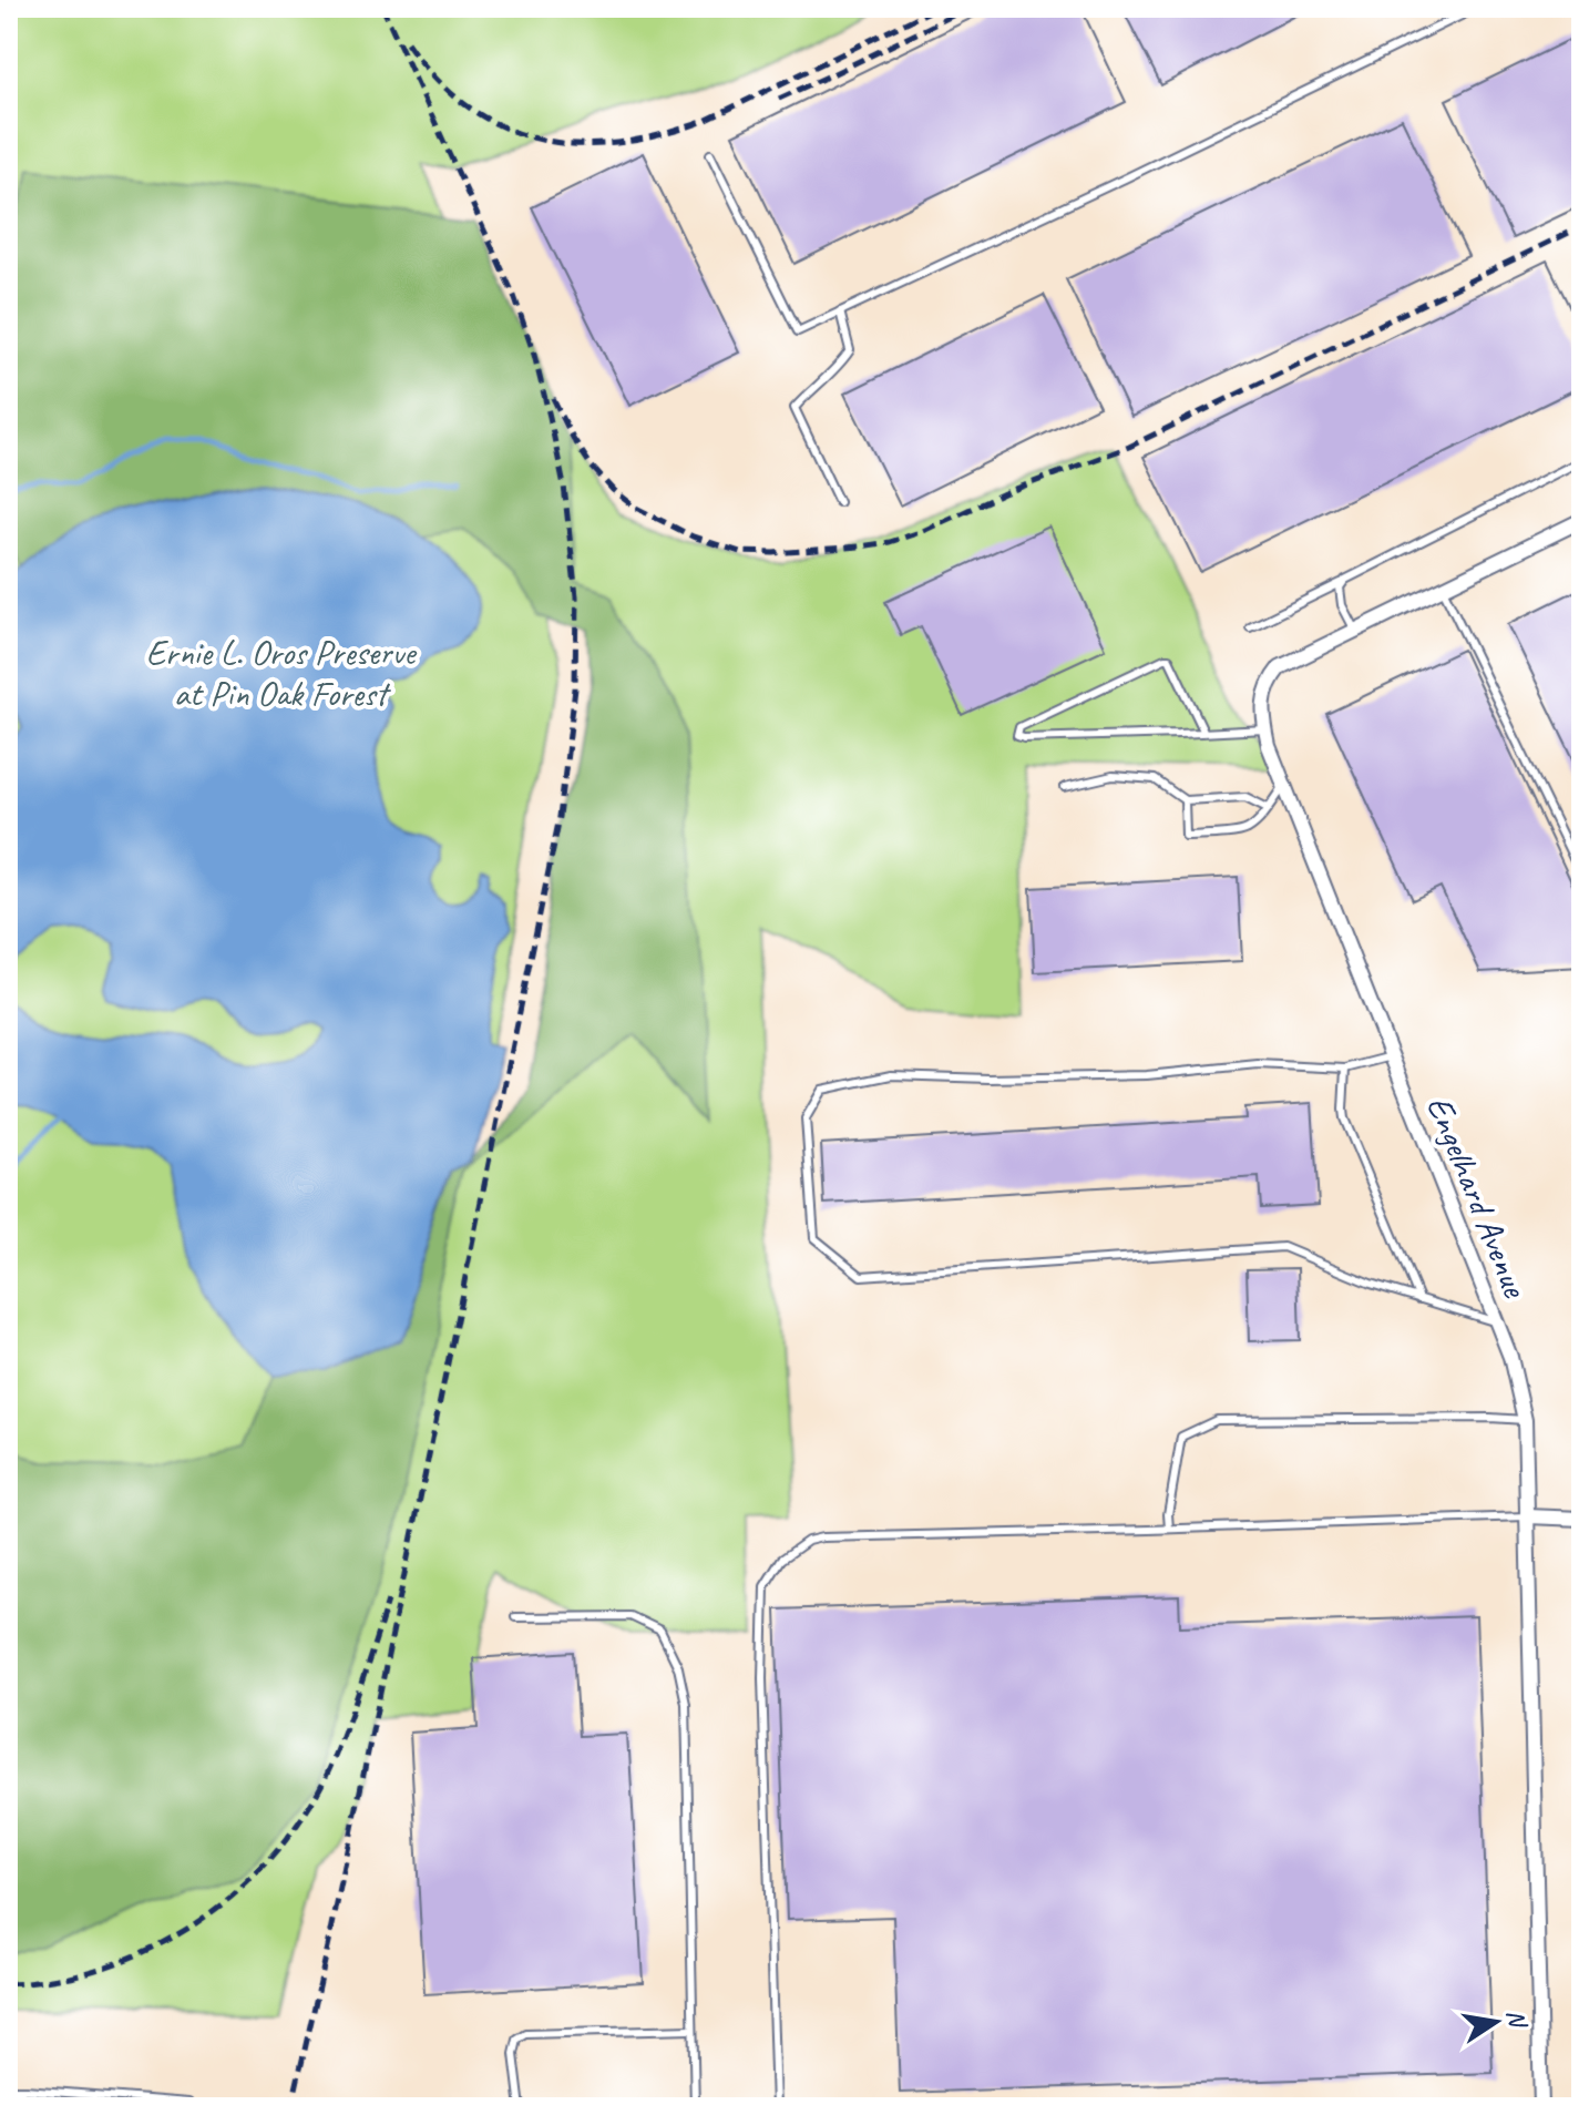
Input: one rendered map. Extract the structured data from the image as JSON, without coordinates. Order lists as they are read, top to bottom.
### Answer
{
  "streets": {
    "street": ["Engelhard Avenue"]
  },
  "parks": ["Ernie L. Oros Preserve at Pin Oak Forest"],
  "north": "right"
}
